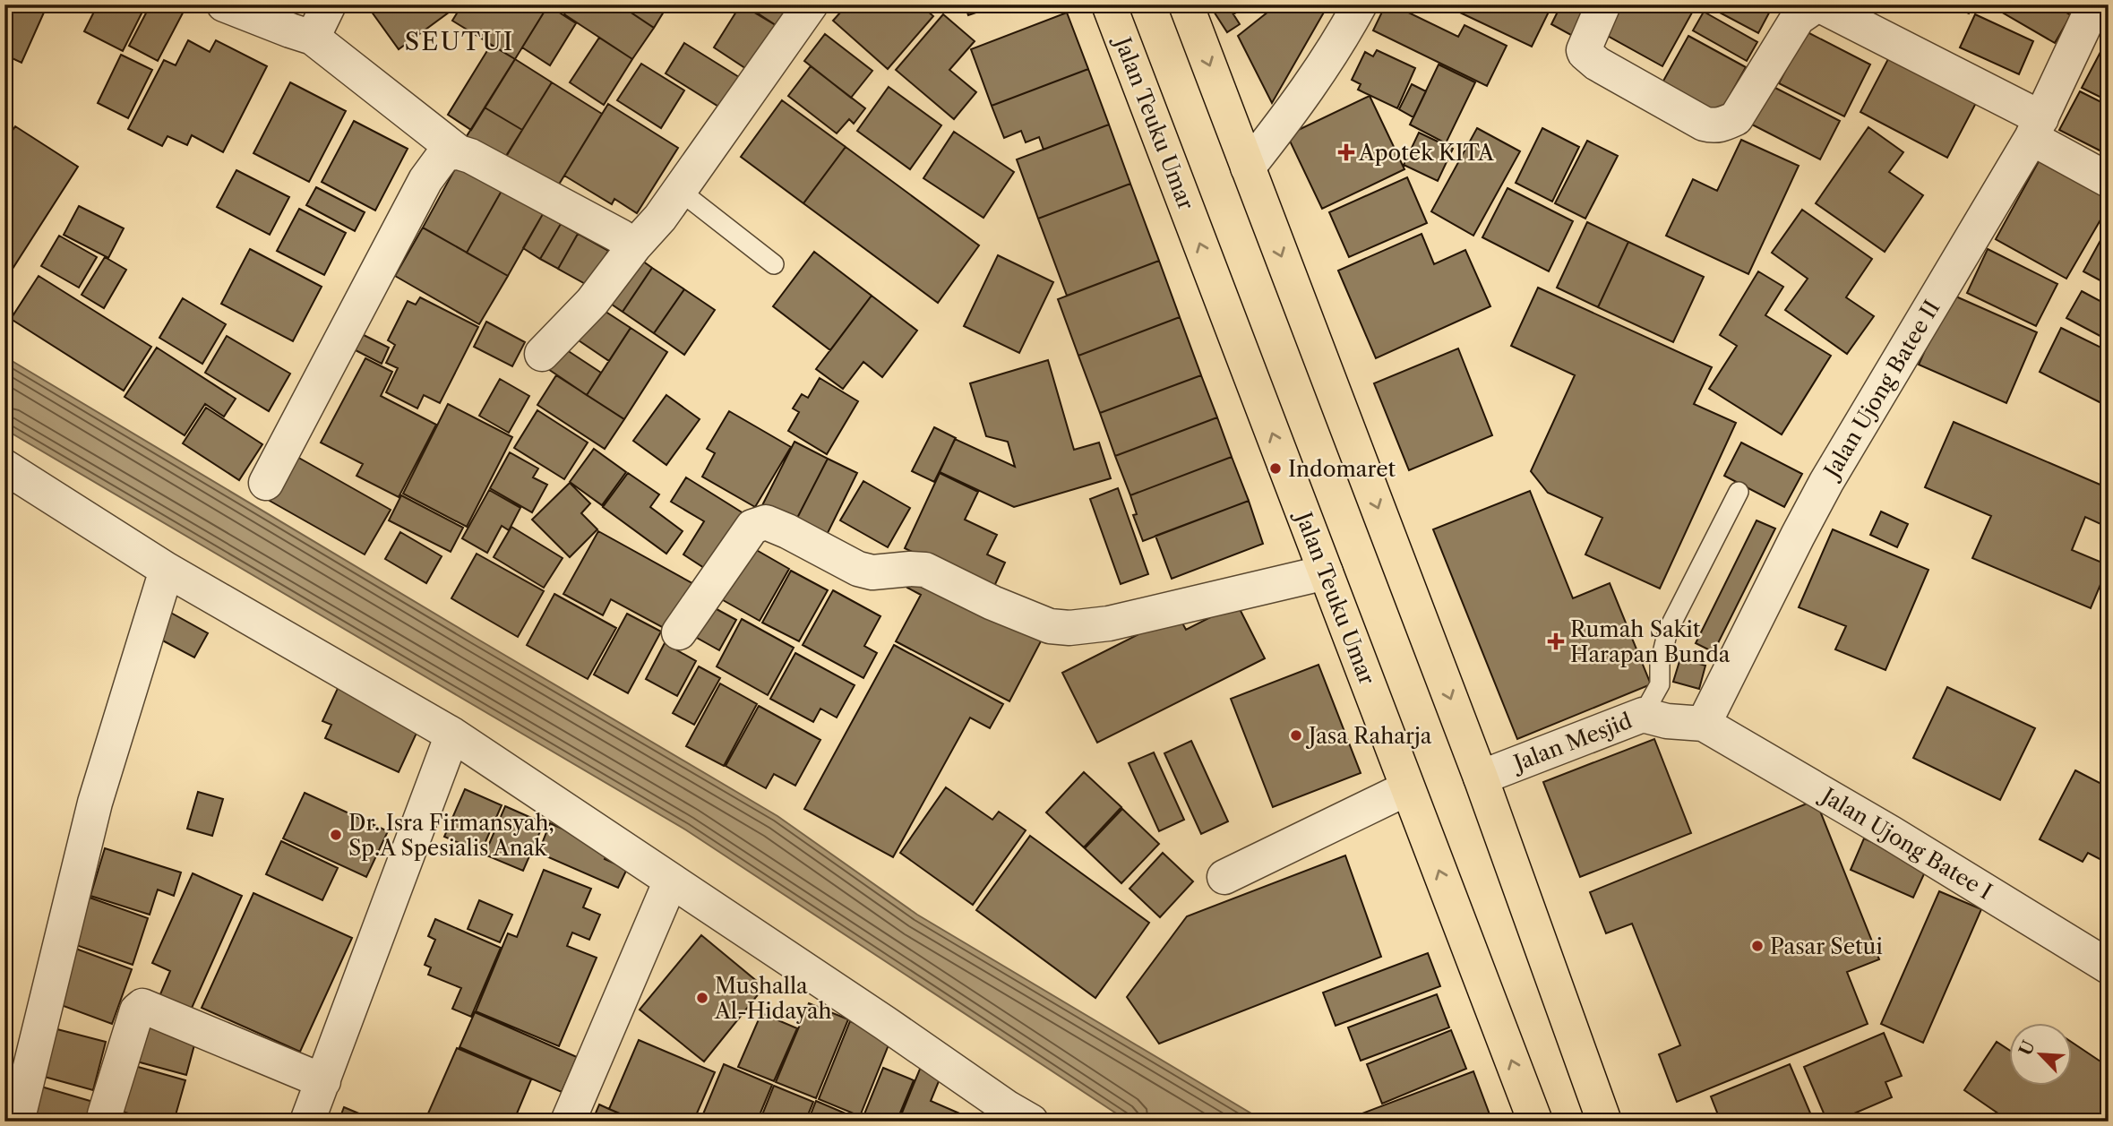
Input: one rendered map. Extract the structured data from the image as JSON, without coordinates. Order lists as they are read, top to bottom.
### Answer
{
  "streets": {
    "highway": ["Jalan Teuku Umar"],
    "street": ["Jalan Ujong Batee II", "Jalan Mesjid", "Jalan Ujong Batee I"]
  },
  "crossings": [
    ["Jalan Ujong Batee II", "Jalan Mesjid"],
    ["Jalan Ujong Batee II", "Jalan Ujong Batee I"],
    ["Jalan Mesjid", "Jalan Ujong Batee I"]
  ],
  "districts": ["SEUTUI"],
  "places": {
    "health": ["Apotek KITA", "Rumah Sakit Harapan Bunda"],
    "other": [
      "Indomaret",
      "Jasa Raharja",
      "Dr. Isra Firmansyah, Sp.A Spesialis Anak",
      "Pasar Setui",
      "Mushalla Al-Hidayah"
    ]
  },
  "north": "top left"
}
